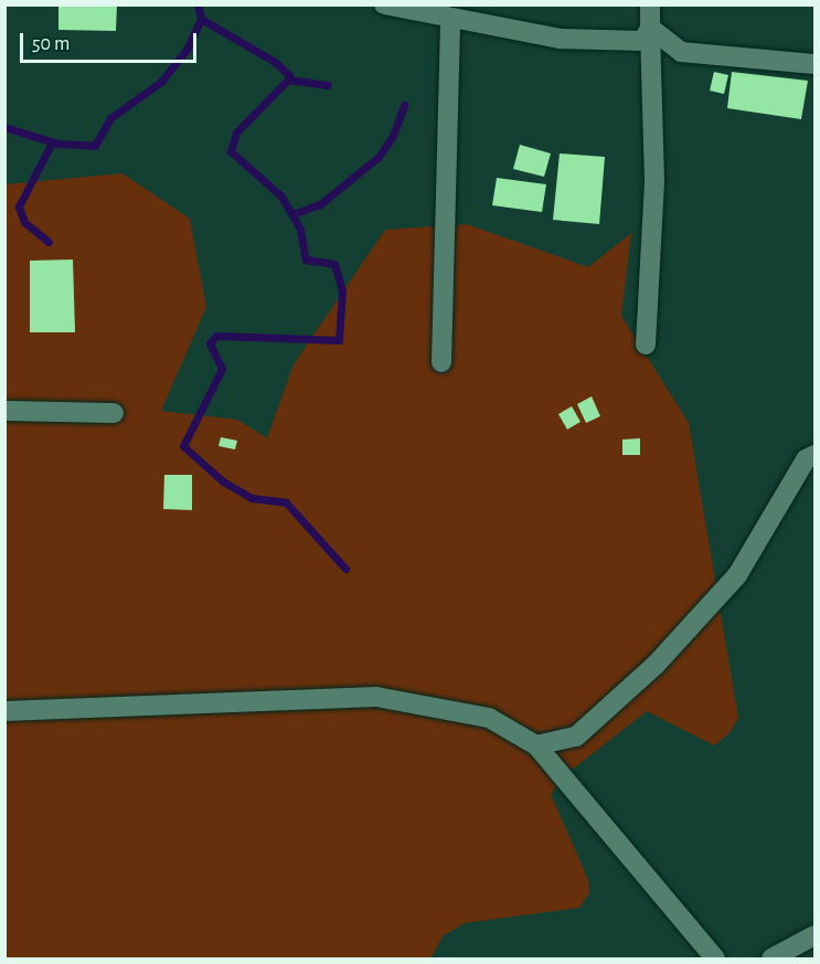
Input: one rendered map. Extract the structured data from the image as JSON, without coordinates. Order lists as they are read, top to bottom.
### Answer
{
  "scale_bar": "50 m"
}
